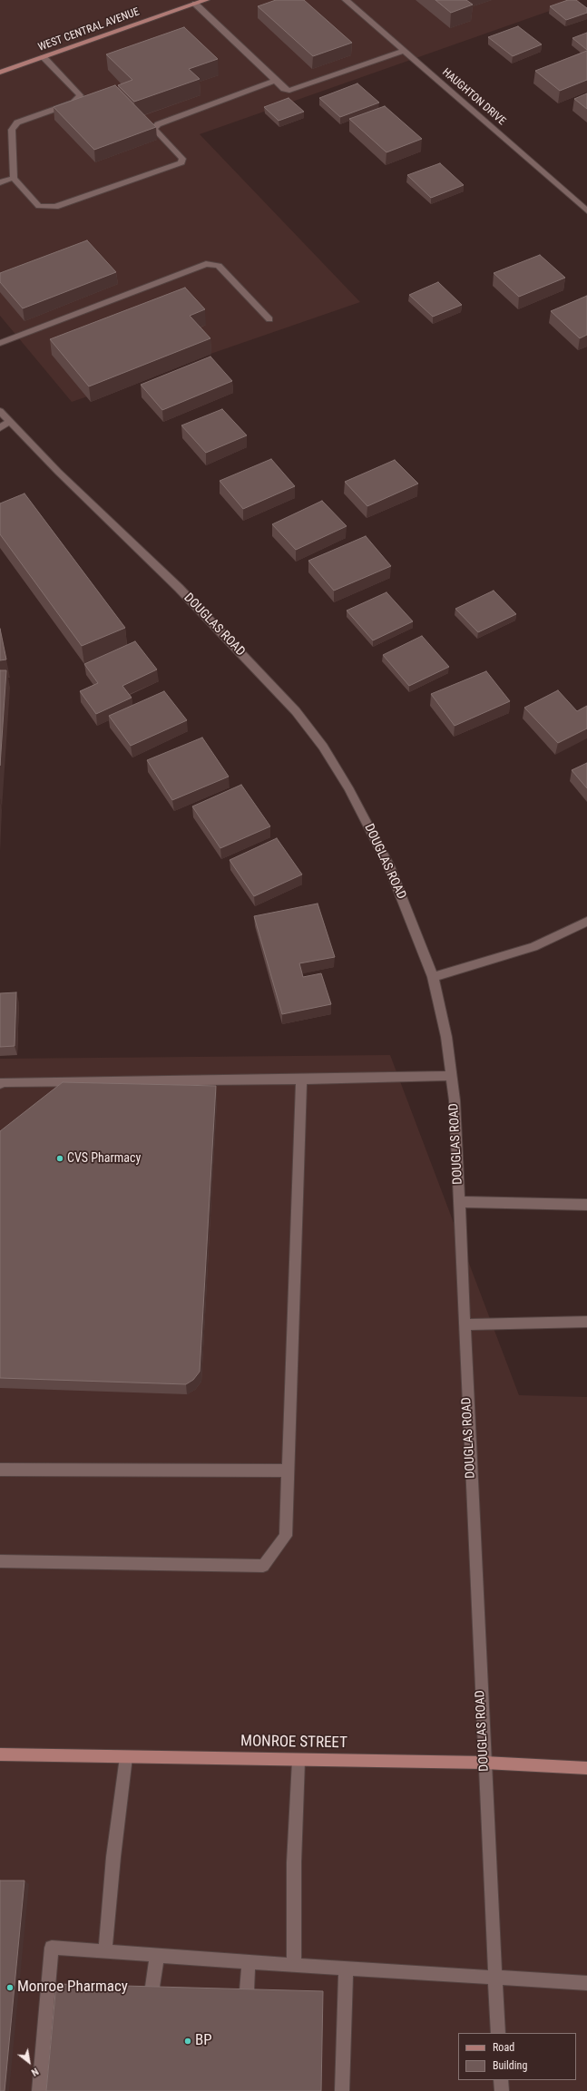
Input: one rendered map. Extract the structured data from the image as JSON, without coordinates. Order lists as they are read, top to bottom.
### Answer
{
  "streets": {
    "main road": ["WEST CENTRAL AVENUE", "MONROE STREET"],
    "street": ["HAUGHTON DRIVE", "DOUGLAS ROAD"]
  },
  "crossings": [
    ["DOUGLAS ROAD", "MONROE STREET"]
  ],
  "places": ["CVS Pharmacy", "Monroe Pharmacy", "BP"],
  "legend": ["Road", "Building"],
  "north": "bottom right"
}
